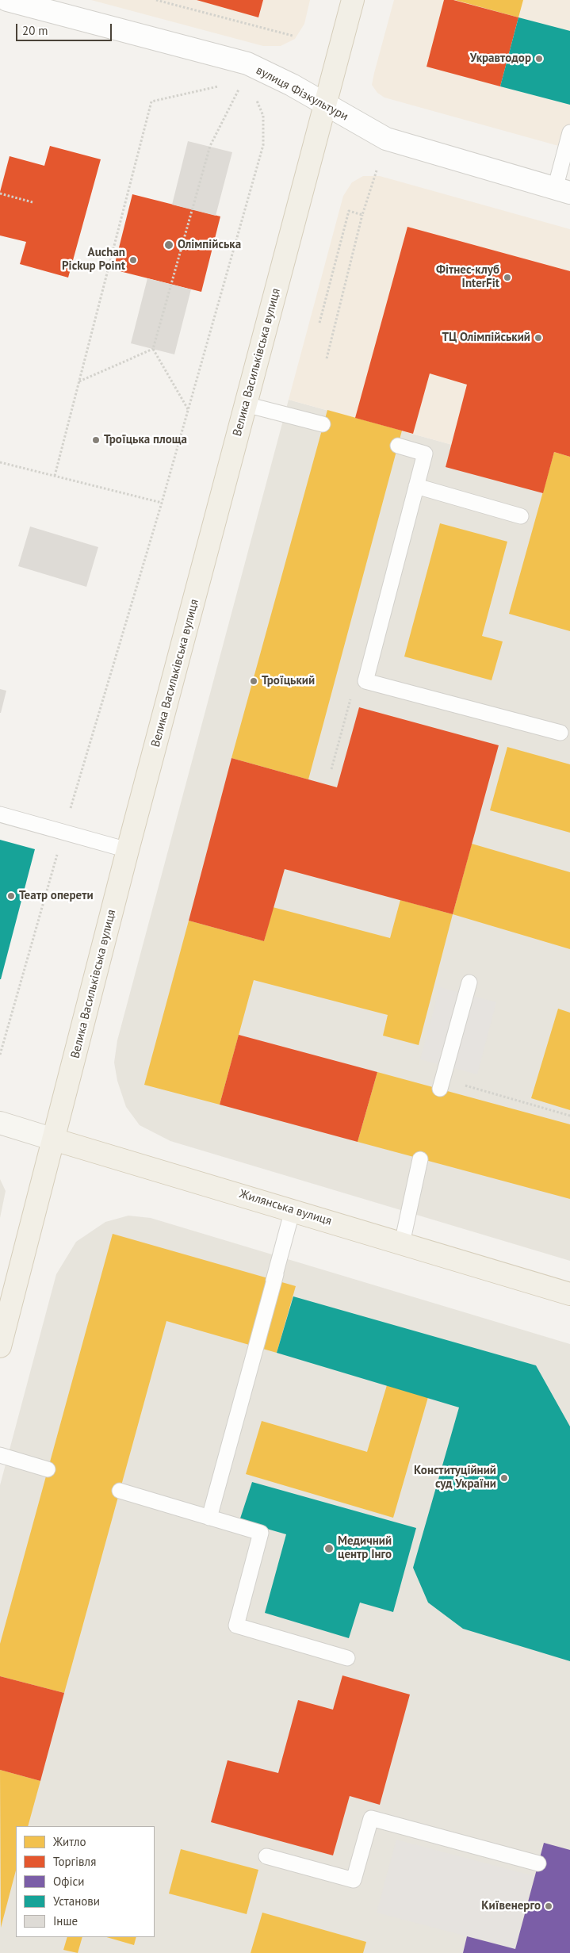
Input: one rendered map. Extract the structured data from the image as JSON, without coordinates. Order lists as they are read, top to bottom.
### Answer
{
  "streets": {
    "main road": ["Велика Васильківська вулиця", "Жилянська вулиця"],
    "street": ["вулиця Фізкультури"]
  },
  "crossings": [
    ["вулиця Фізкультури", "Велика Васильківська вулиця"],
    ["Велика Васильківська вулиця", "Жилянська вулиця"]
  ],
  "places": [
    "Укравтодор",
    "Олімпійська",
    "Auchan Pickup Point",
    "Фітнес-клуб InterFit",
    "ТЦ Олімпійський",
    "Троїцька площа",
    "Троїцький",
    "Театр оперети",
    "Конституційний суд України",
    "Медичний центр Інго",
    "Київенерго"
  ],
  "legend": [
    "Житло",
    "Торгівля",
    "Офіси",
    "Установи",
    "Інше"
  ],
  "scale_bar": "20 m"
}
